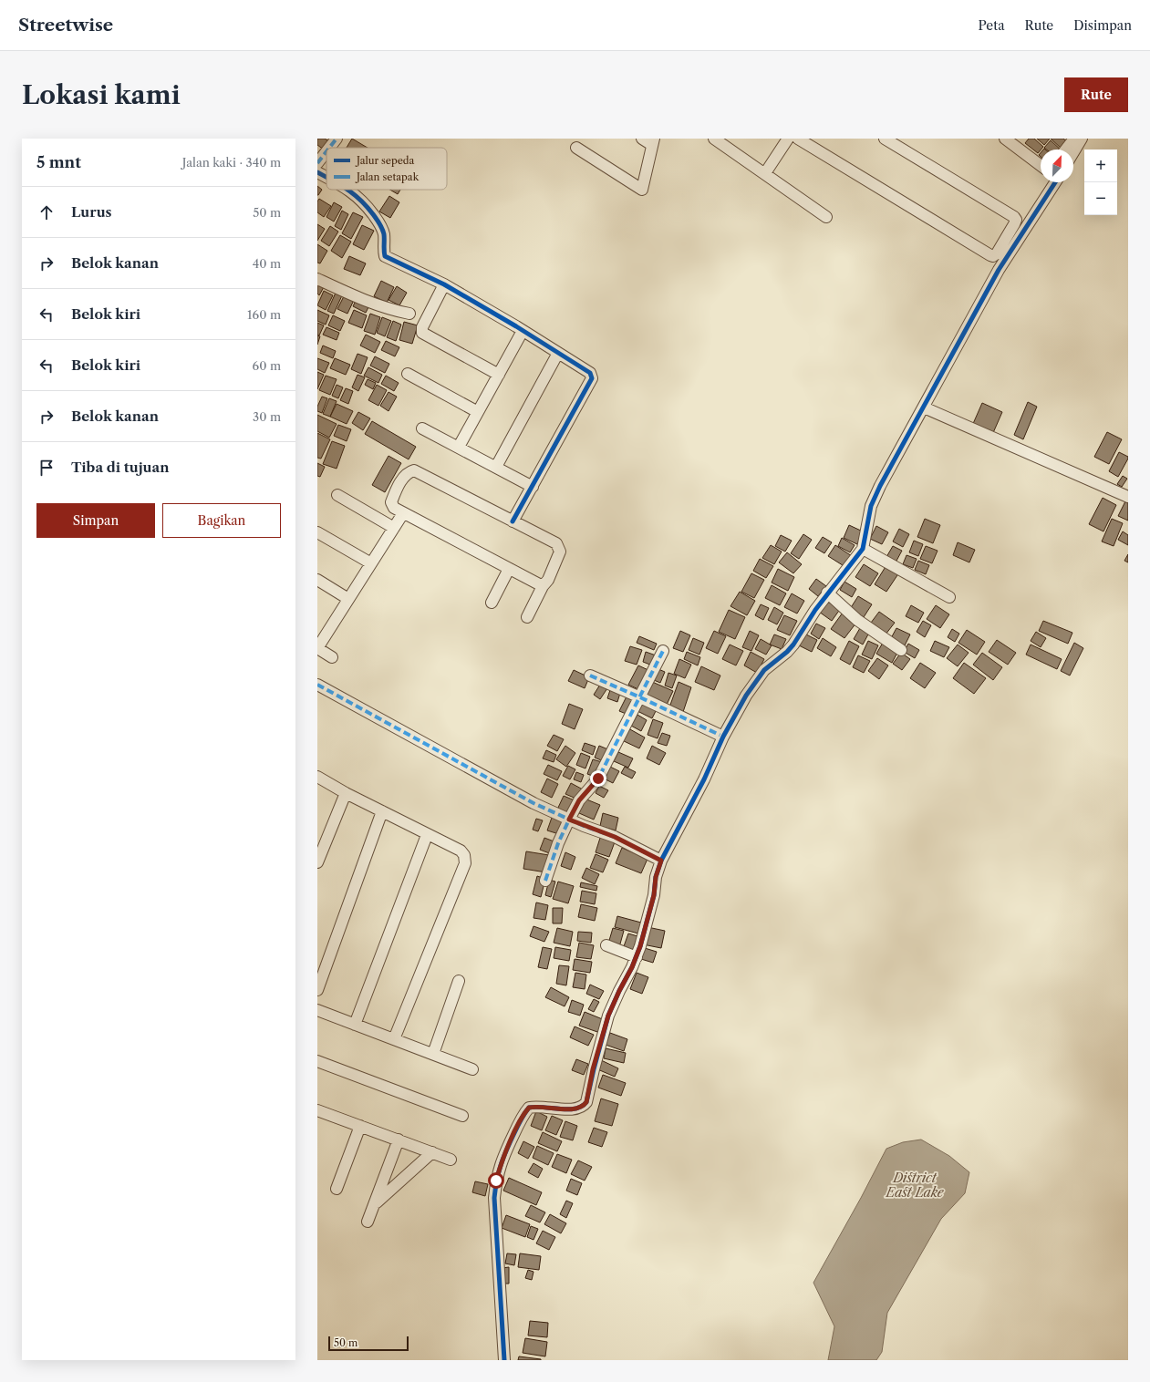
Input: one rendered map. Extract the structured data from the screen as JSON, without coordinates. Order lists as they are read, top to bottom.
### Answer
{
  "water": ["District East Lake"],
  "legend": ["Jalur sepeda", "Jalan setapak"],
  "scale_bar": "50 m",
  "north": "top right",
  "page": {
    "header": "Streetwise",
    "nav": ["Peta", "Rute", "Disimpan"],
    "buttons": [
      "Rute",
      ["Simpan", "Bagikan"]
    ],
    "title": "Lokasi kami",
    "heading": ["5 mnt", "Jalan kaki · 340 m"],
    "map_buttons": ["+", "−"],
    "list": [
      ["Lurus", "50 m"],
      ["Belok kanan", "40 m"],
      ["Belok kiri", "160 m"],
      ["Belok kiri", "60 m"],
      ["Belok kanan", "30 m"],
      "Tiba di tujuan"
    ],
    "scale": "50 m"
  }
}
